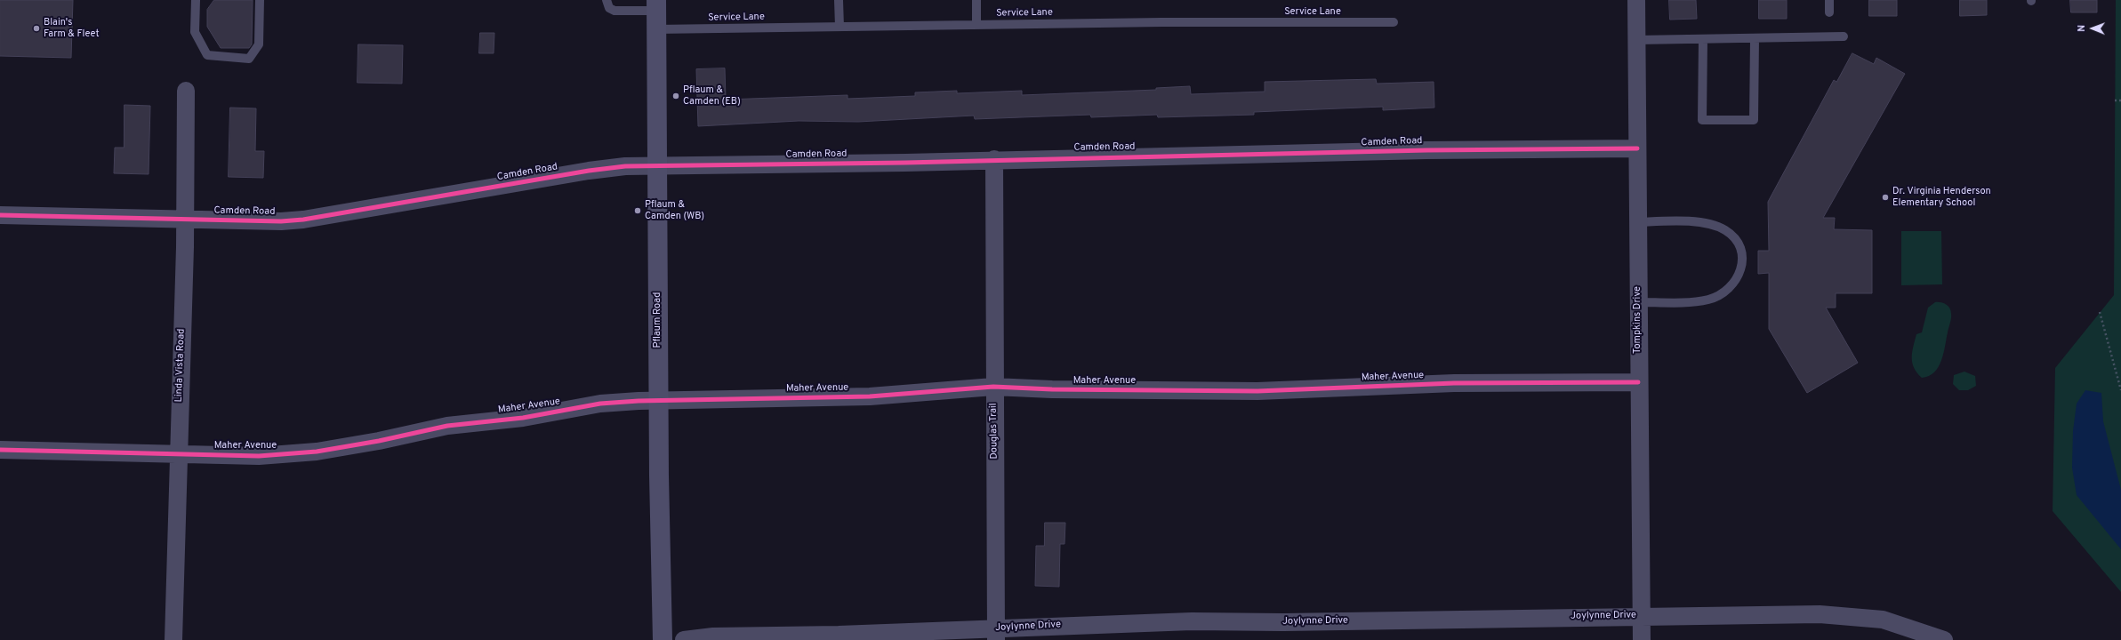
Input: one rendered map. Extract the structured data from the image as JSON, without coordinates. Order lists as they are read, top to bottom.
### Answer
{
  "streets": {
    "street": [
      "Camden Road",
      "Pflaum Road",
      "Tompkins Drive",
      "Linda Vista Road",
      "Maher Avenue",
      "Douglas Trail",
      "Joylynne Drive"
    ],
    "lane": ["Service Lane"]
  },
  "crossings": [
    ["Service Lane", "Pflaum Road"],
    ["Camden Road", "Pflaum Road"],
    ["Camden Road", "Tompkins Drive"],
    ["Camden Road", "Linda Vista Road"],
    ["Camden Road", "Douglas Trail"],
    ["Pflaum Road", "Maher Avenue"],
    ["Tompkins Drive", "Maher Avenue"],
    ["Tompkins Drive", "Joylynne Drive"],
    ["Linda Vista Road", "Maher Avenue"],
    ["Maher Avenue", "Douglas Trail"],
    ["Douglas Trail", "Joylynne Drive"]
  ],
  "places": [
    "Blain's Farm & Fleet",
    "Pflaum & Camden (EB)",
    "Dr. Virginia Henderson Elementary School",
    "Pflaum & Camden (WB)"
  ],
  "north": "left"
}
